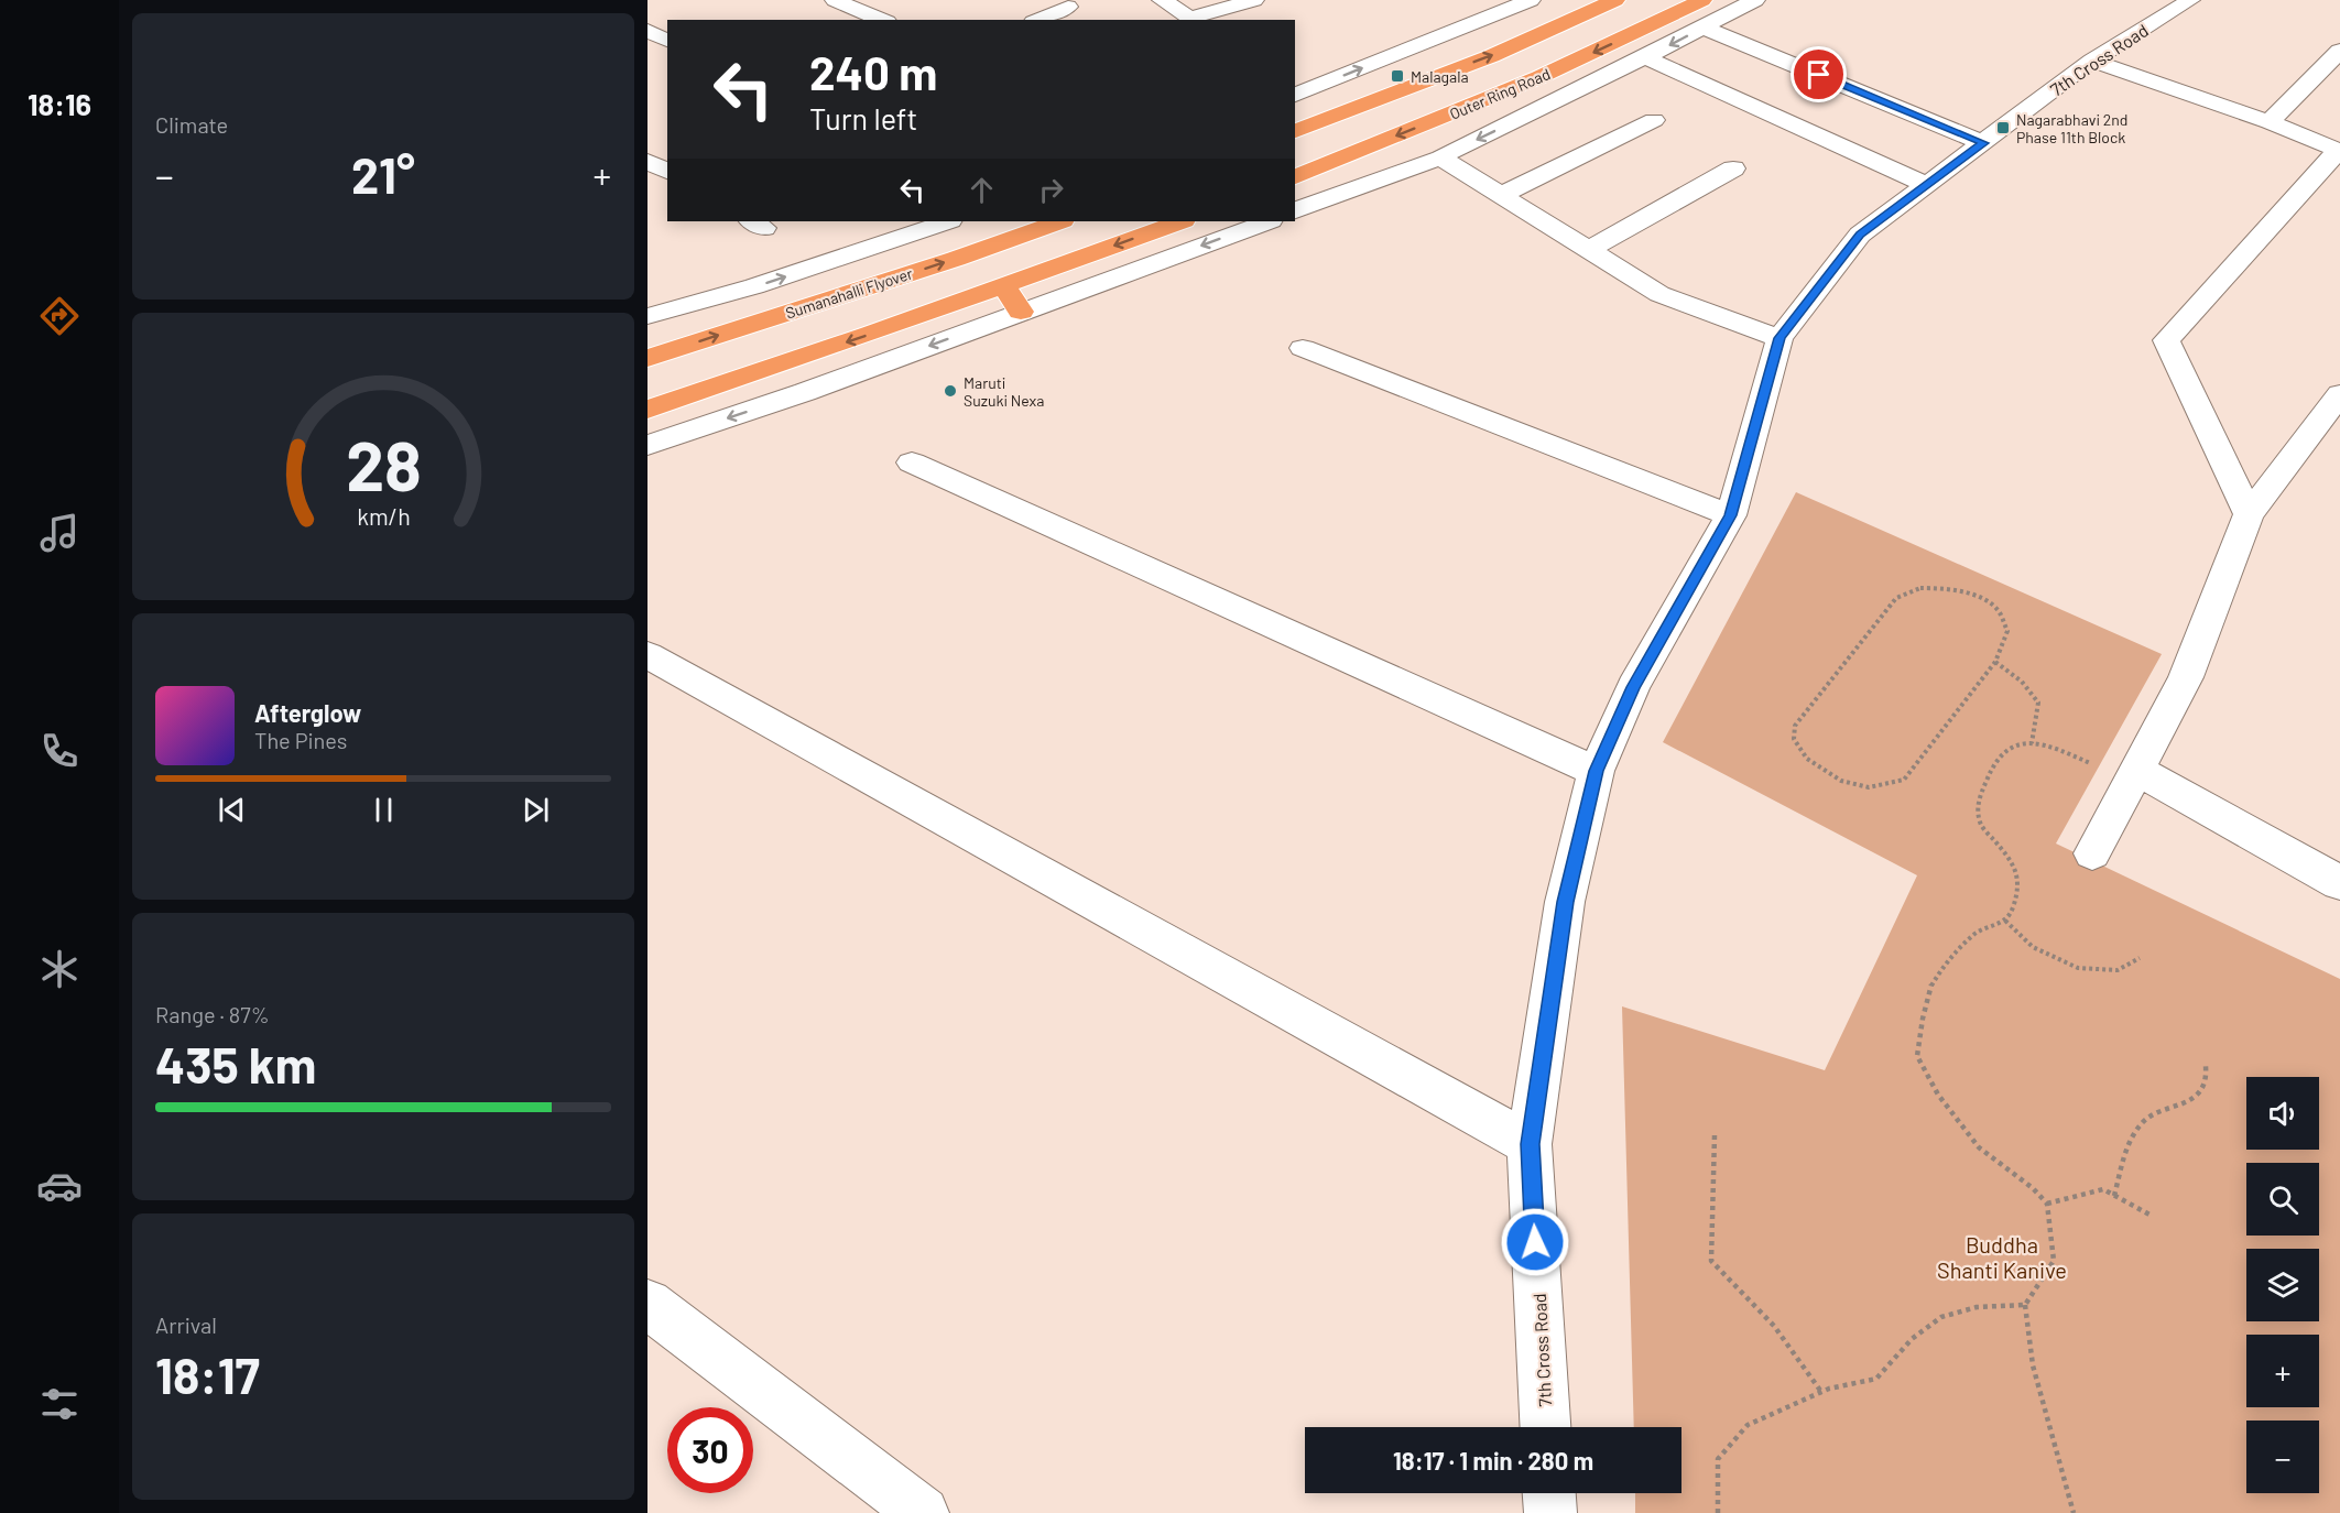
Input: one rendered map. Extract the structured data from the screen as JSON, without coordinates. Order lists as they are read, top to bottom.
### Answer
{
  "streets": {
    "highway": ["Outer Ring Road", "Sumanahalli Flyover"],
    "street": ["7th Cross Road"]
  },
  "parks": ["Buddha Shanti Kanive"],
  "places": {
    "transit": ["Malagala", "Nagarabhavi 2nd Phase 11th Block"],
    "other": ["Maruti Suzuki Nexa"]
  },
  "page": {
    "tabs": "18:16",
    "tile": [
      "Climate",
      ["Range · 87%", "435 km"],
      ["Arrival", "18:17"]
    ],
    "turn": ["240 m", "Turn left"],
    "heat": ["−", "21°", "+"],
    "song": ["Afterglow", "The Pines"],
    "map_buttons": ["+", "−"],
    "limit": "30",
    "trip": "18:17 · 1 min · 280 m",
    "gauge": ["28", "km/h"]
  }
}
